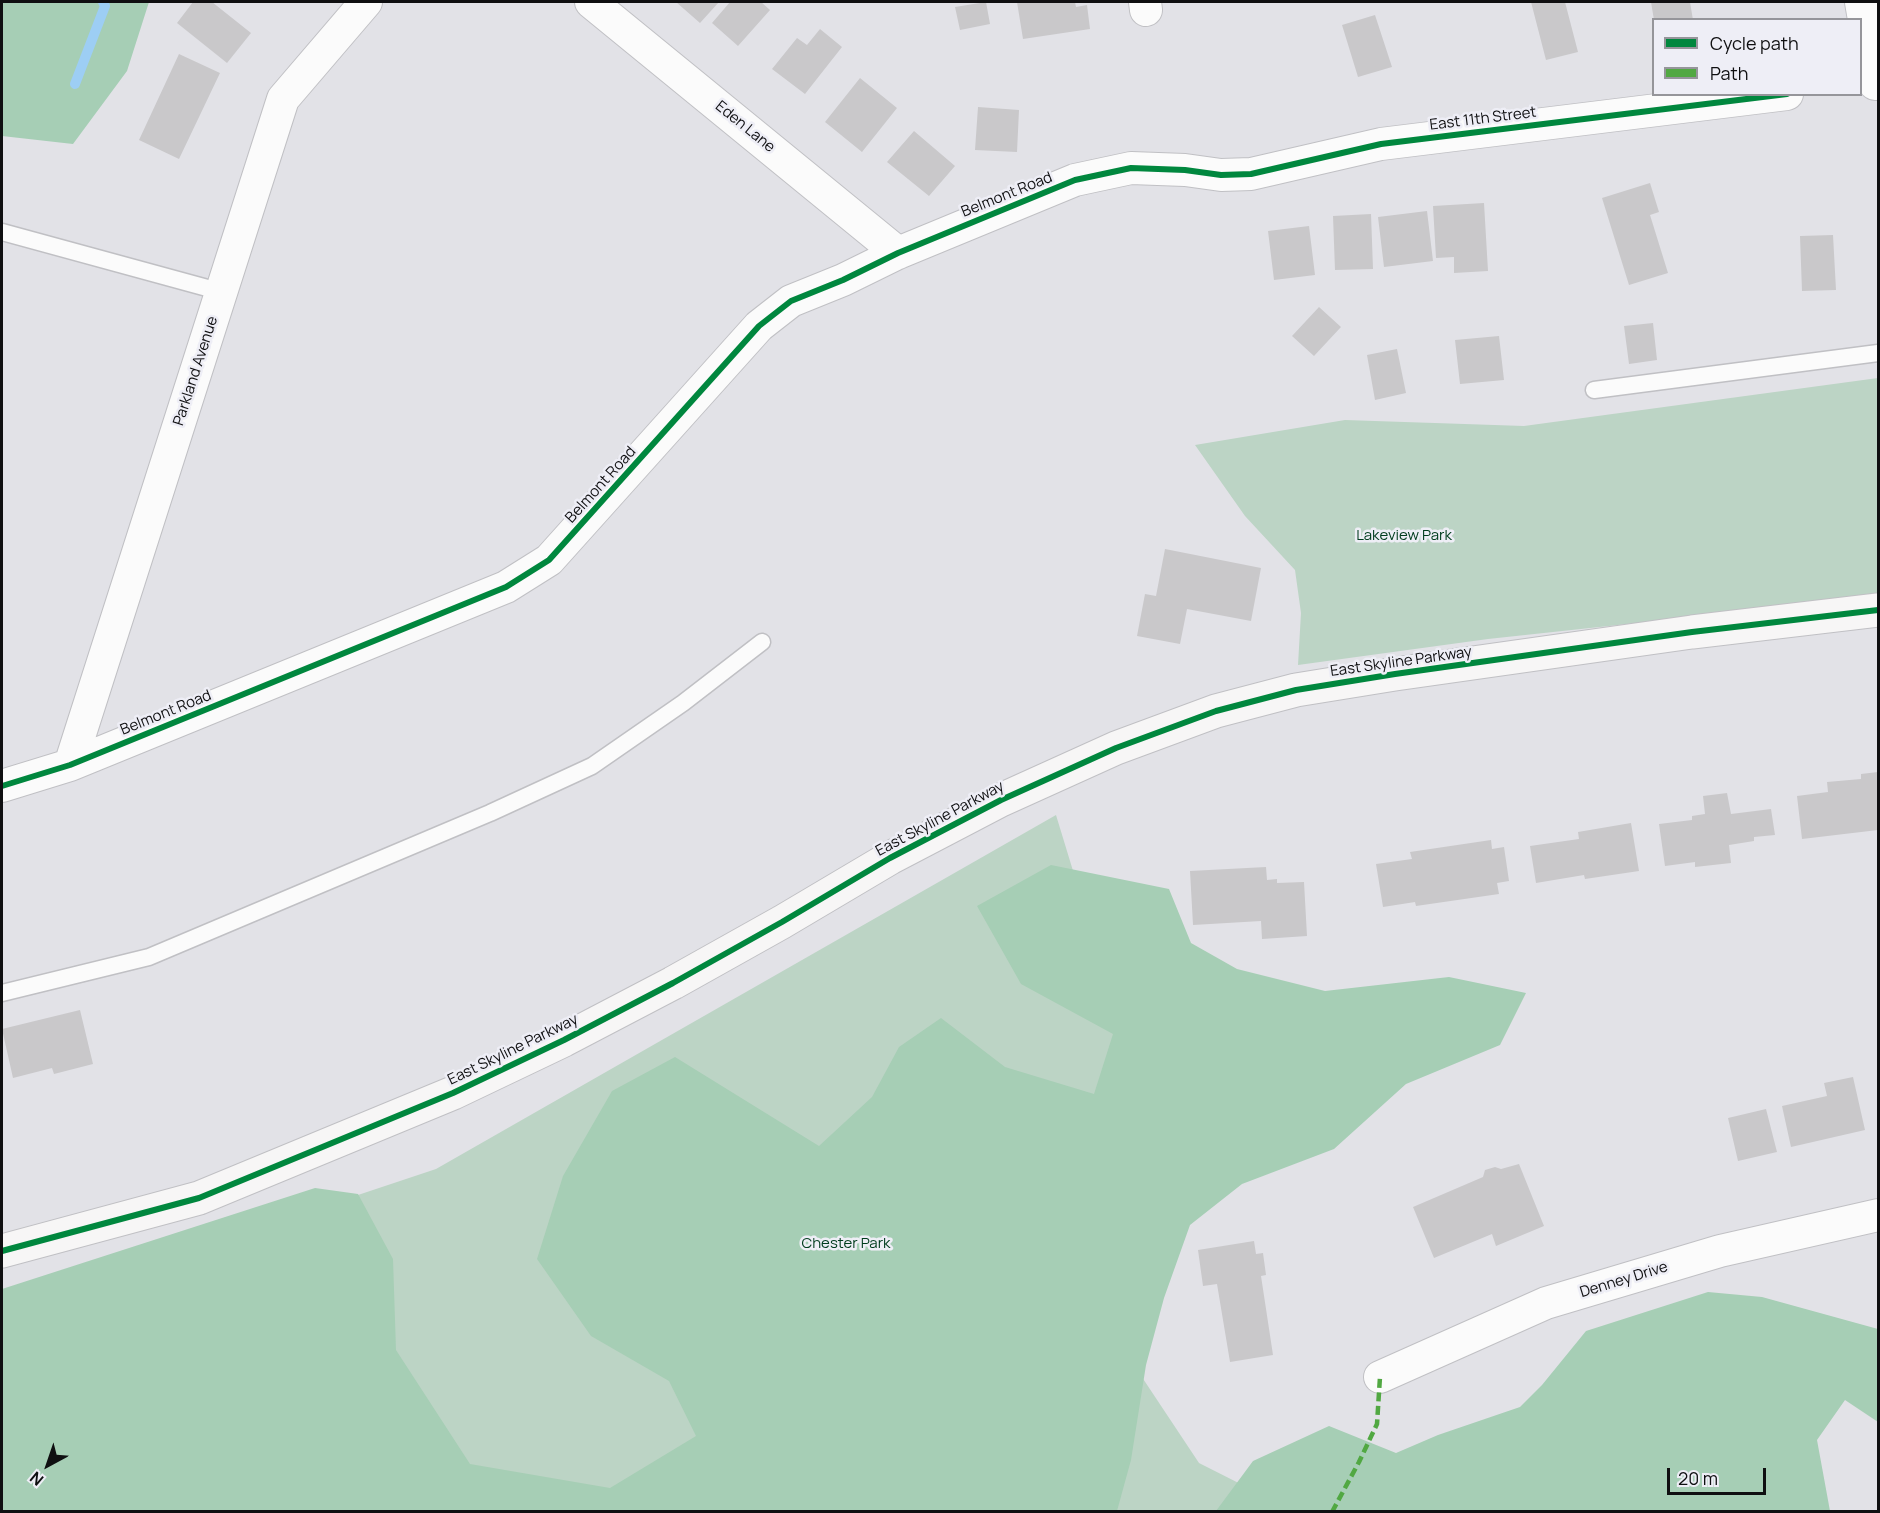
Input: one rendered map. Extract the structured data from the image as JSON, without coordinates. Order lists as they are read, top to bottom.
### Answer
{
  "streets": {
    "street": [
      "East 11th Street",
      "Eden Lane",
      "Belmont Road",
      "Parkland Avenue",
      "East Skyline Parkway",
      "Denney Drive"
    ]
  },
  "crossings": [
    ["East 11th Street", "Belmont Road"],
    ["Eden Lane", "Belmont Road"],
    ["Belmont Road", "Parkland Avenue"]
  ],
  "parks": ["Lakeview Park", "Chester Park"],
  "legend": ["Cycle path", "Path"],
  "scale_bar": "20 m",
  "north": "bottom left"
}
